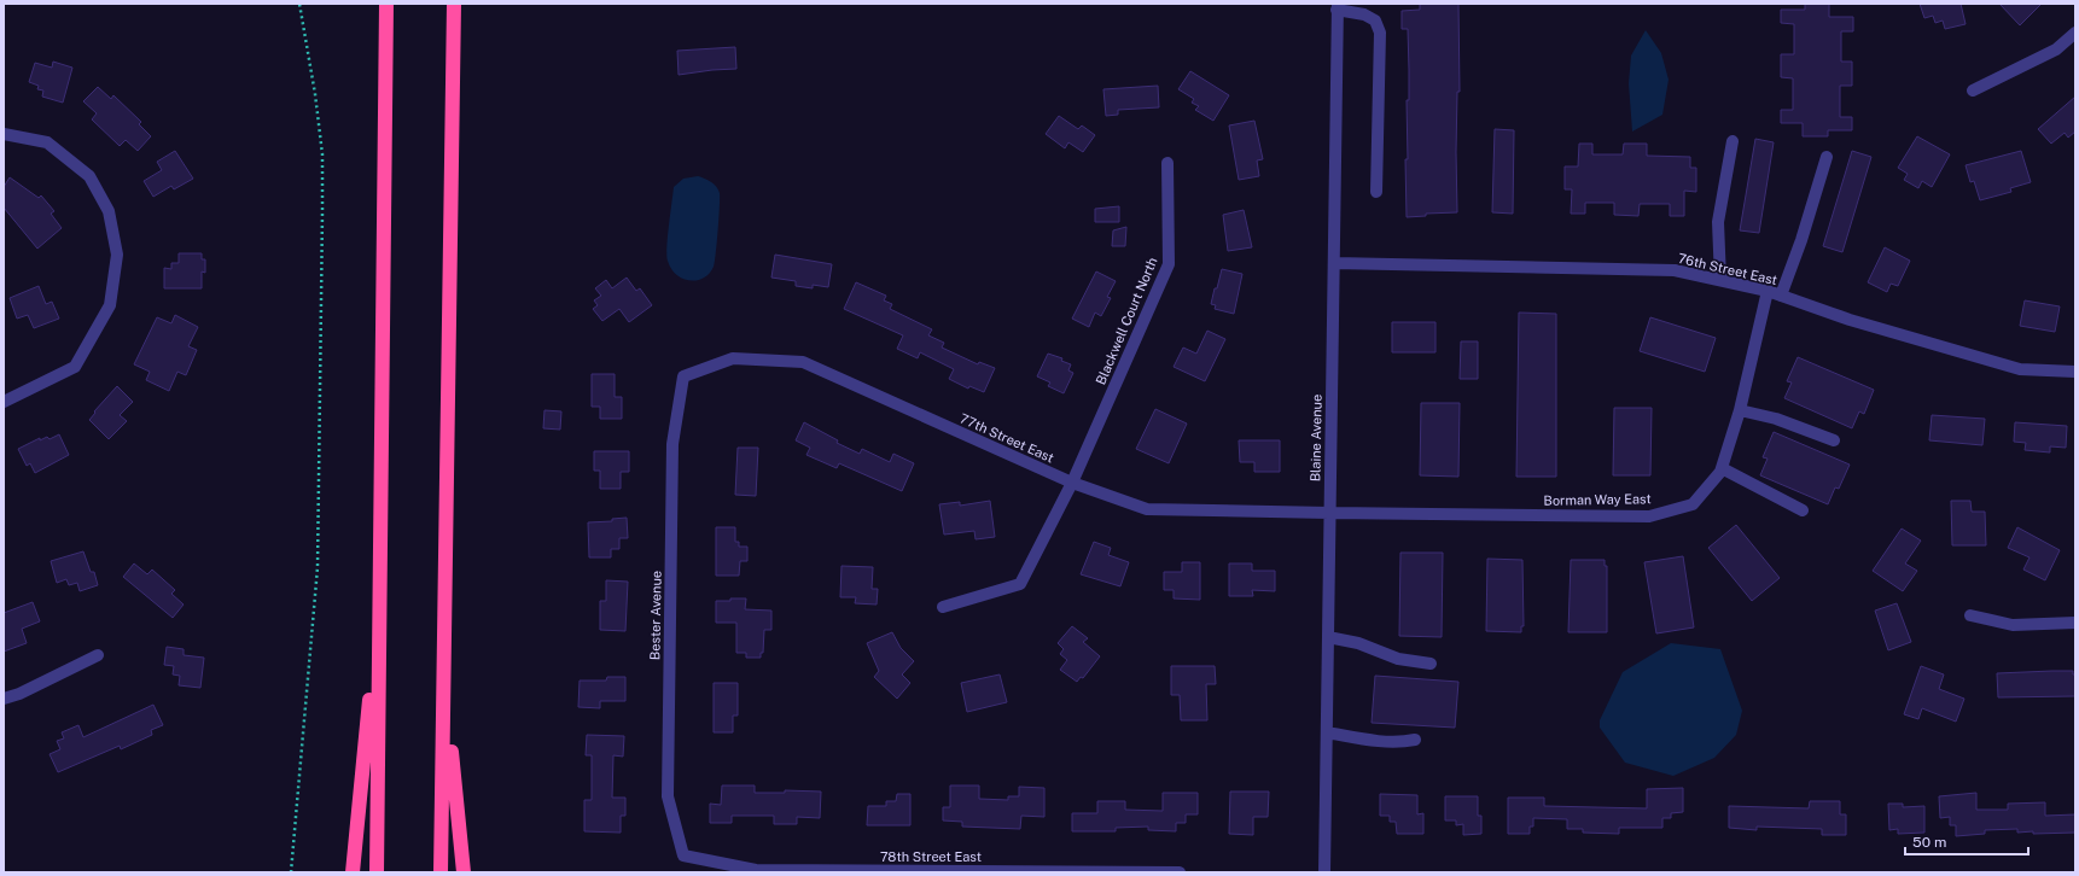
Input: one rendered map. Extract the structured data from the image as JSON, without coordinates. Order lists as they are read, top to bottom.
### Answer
{
  "streets": {
    "street": [
      "76th Street East",
      "Blackwell Court North",
      "77th Street East",
      "Blaine Avenue",
      "Borman Way East",
      "Bester Avenue",
      "78th Street East"
    ]
  },
  "crossings": [
    ["76th Street East", "Blaine Avenue"],
    ["76th Street East", "Borman Way East"],
    ["Blackwell Court North", "77th Street East"],
    ["77th Street East", "Blaine Avenue"],
    ["77th Street East", "Borman Way East"],
    ["77th Street East", "Bester Avenue"],
    ["Blaine Avenue", "Borman Way East"],
    ["Bester Avenue", "78th Street East"]
  ],
  "scale_bar": "50 m"
}
